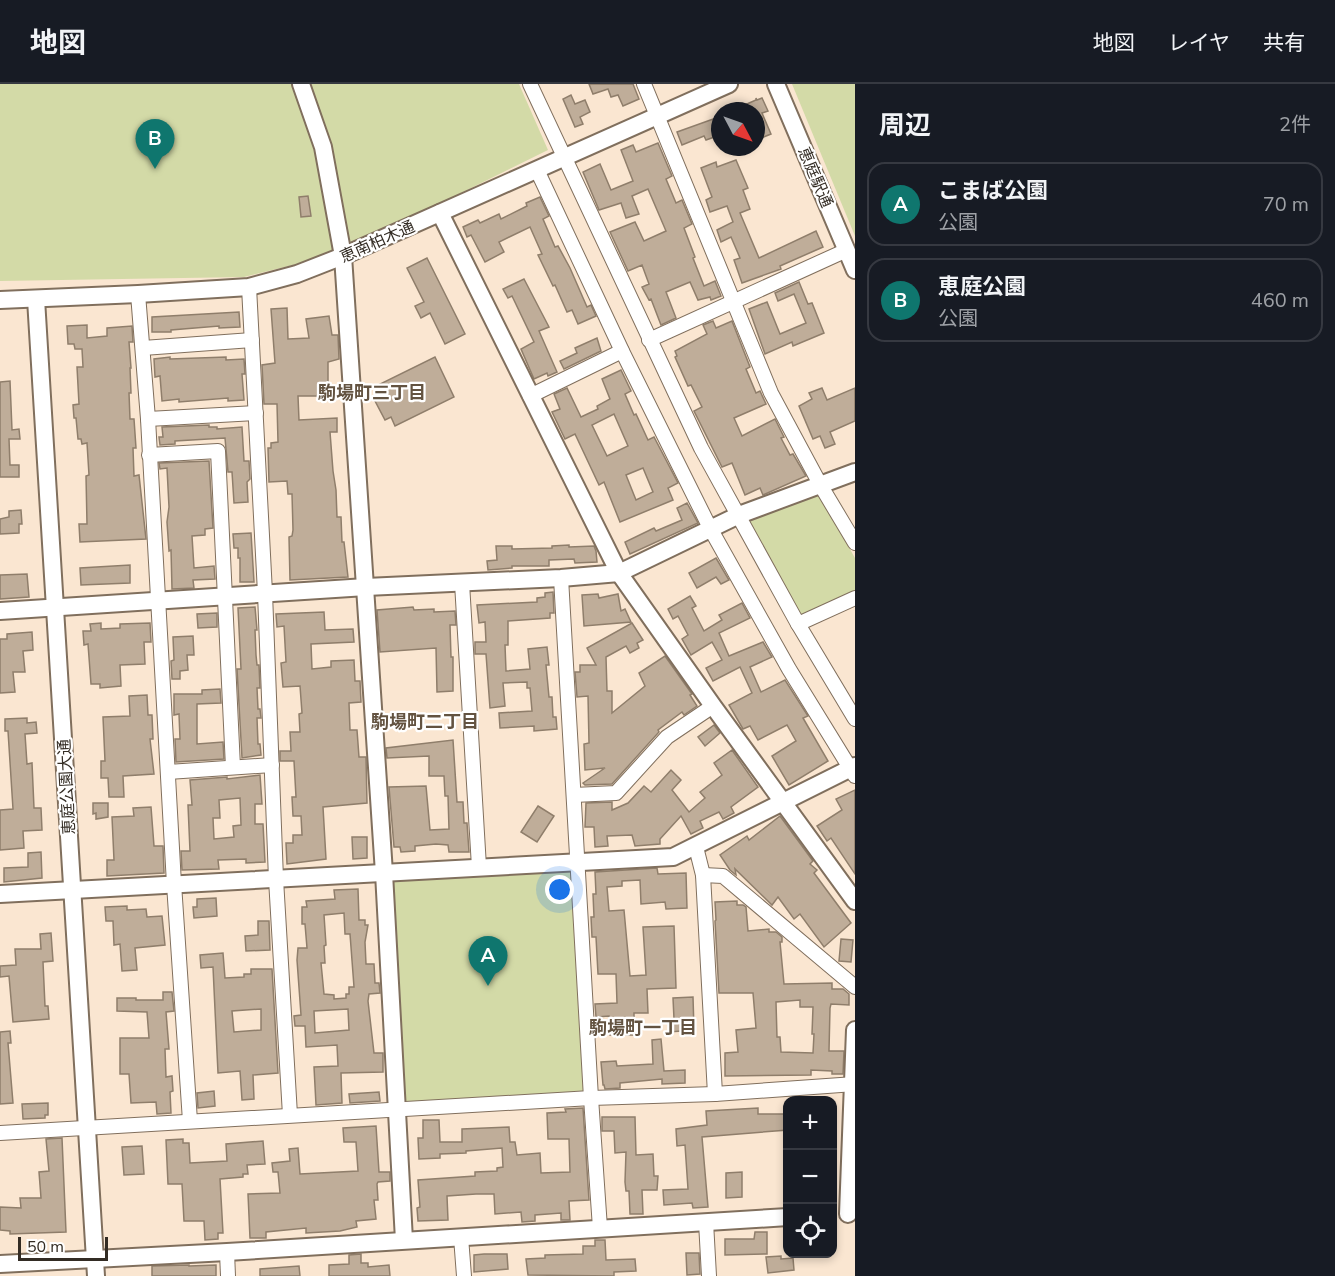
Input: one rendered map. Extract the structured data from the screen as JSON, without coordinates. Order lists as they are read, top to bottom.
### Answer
{
  "streets": {
    "street": ["恵庭駅通", "恵南柏木通", "恵庭公園大通"]
  },
  "crossings": [
    ["恵南柏木通", "恵庭公園大通"]
  ],
  "districts": ["駒場町三丁目", "駒場町二丁目", "駒場町一丁目"],
  "scale_bar": "50 m",
  "north": "bottom right",
  "page": {
    "header": "地図",
    "nav": ["地図", "レイヤ", "共有"],
    "heading": ["周辺", "2件"],
    "pins": ["B", "A"],
    "list": [
      {
        "mark": "A",
        "name": "こまば公園",
        "note": "公園",
        "value": "70 m"
      },
      {
        "mark": "B",
        "name": "恵庭公園",
        "note": "公園",
        "value": "460 m"
      }
    ],
    "map_buttons": ["+", "−"],
    "scale": "50 m"
  }
}
